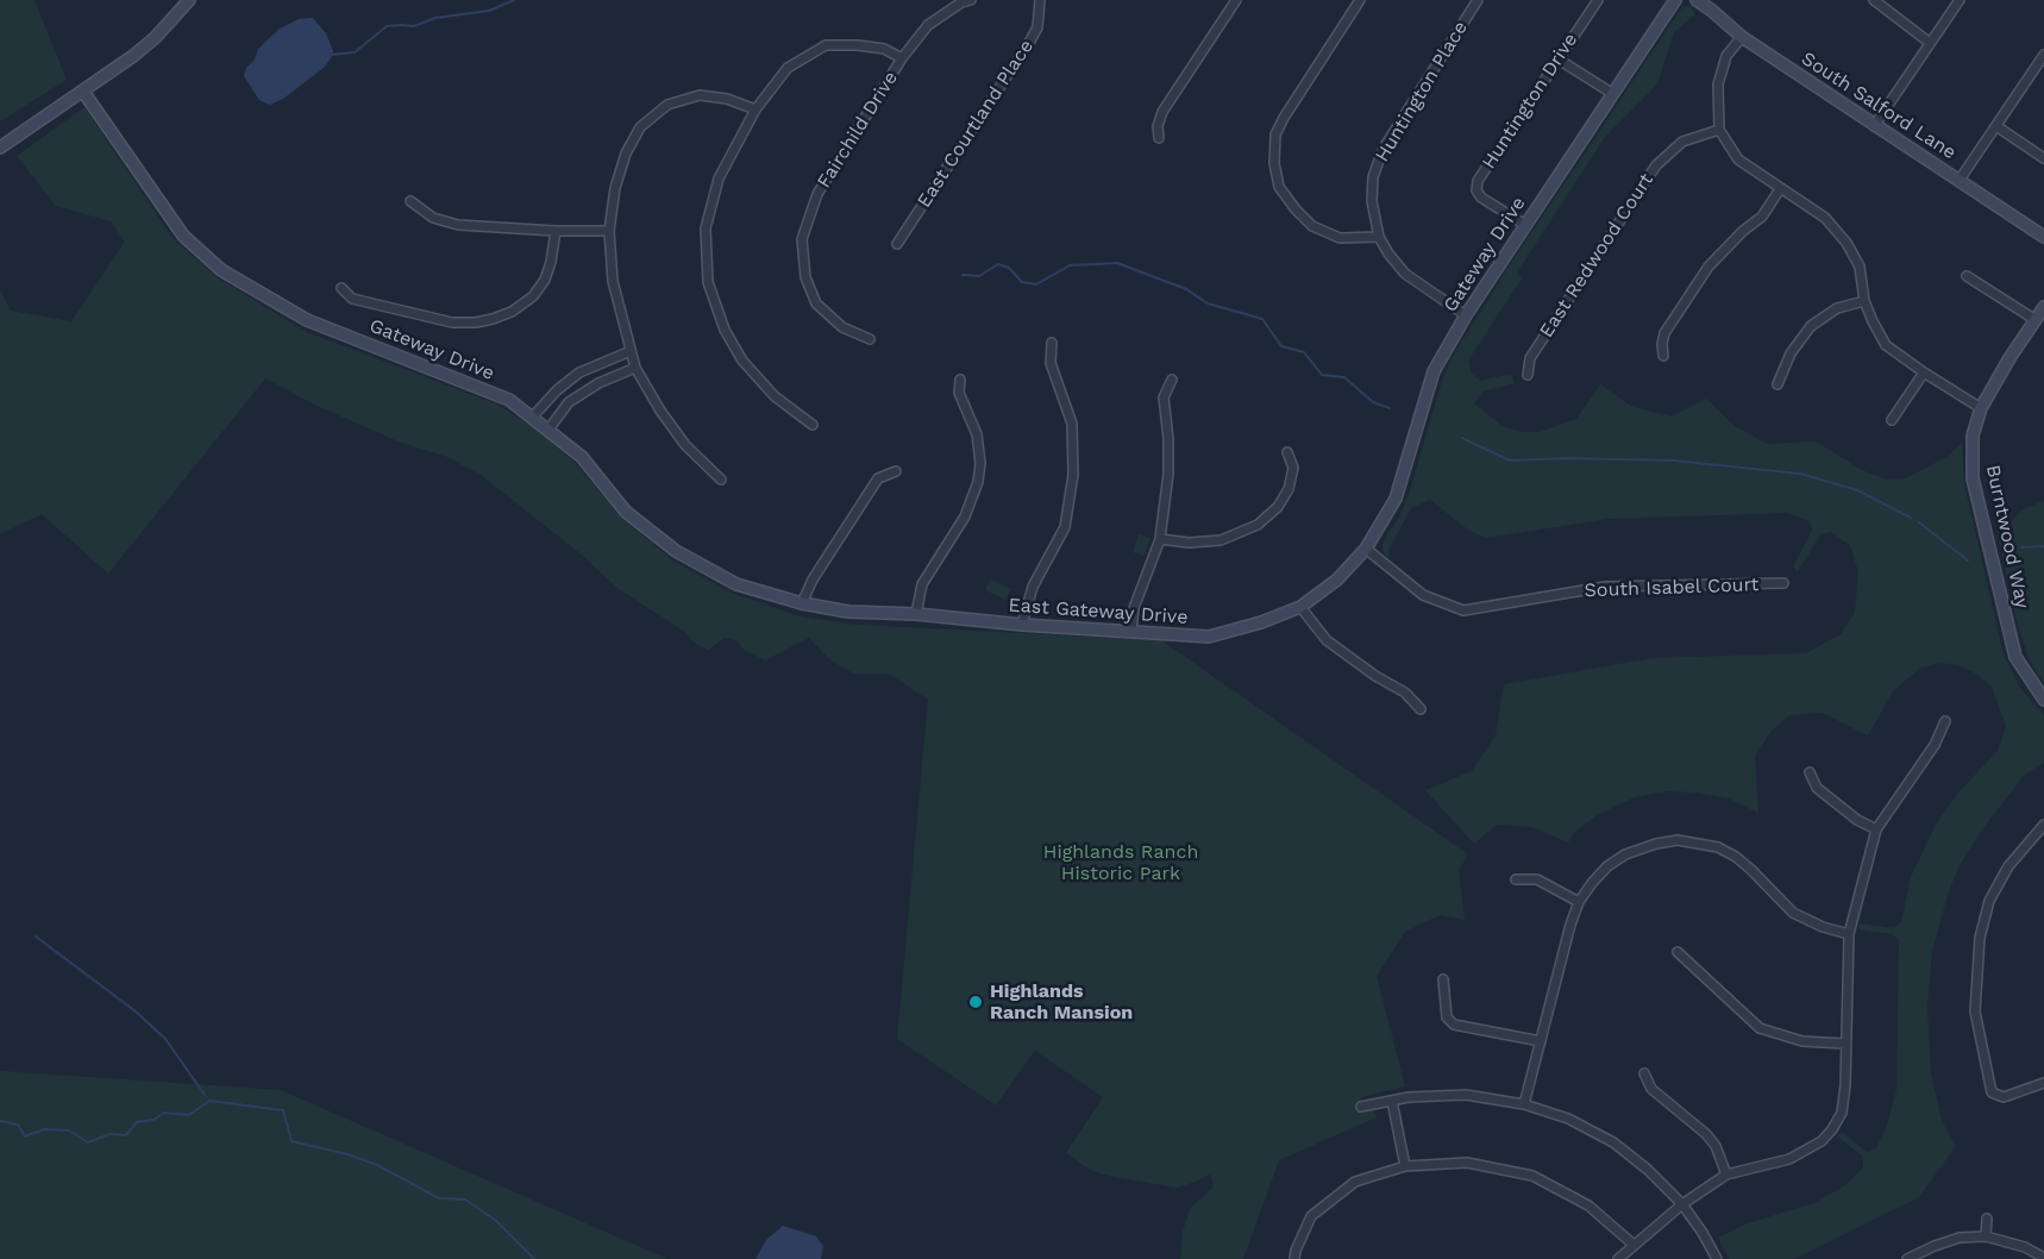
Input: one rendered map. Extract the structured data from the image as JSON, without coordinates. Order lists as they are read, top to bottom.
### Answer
{
  "streets": {
    "street": [
      "Huntington Place",
      "Huntington Drive",
      "South Salford Lane",
      "East Courtland Place",
      "Fairchild Drive",
      "Gateway Drive",
      "East Redwood Court",
      "Burntwood Way",
      "South Isabel Court",
      "East Gateway Drive"
    ]
  },
  "crossings": [
    ["Huntington Place", "Gateway Drive"],
    ["Huntington Drive", "Gateway Drive"],
    ["Gateway Drive", "South Isabel Court"],
    ["Gateway Drive", "East Gateway Drive"],
    ["South Isabel Court", "East Gateway Drive"]
  ],
  "parks": ["Highlands Ranch Historic Park"],
  "places": ["Highlands Ranch Mansion"]
}
